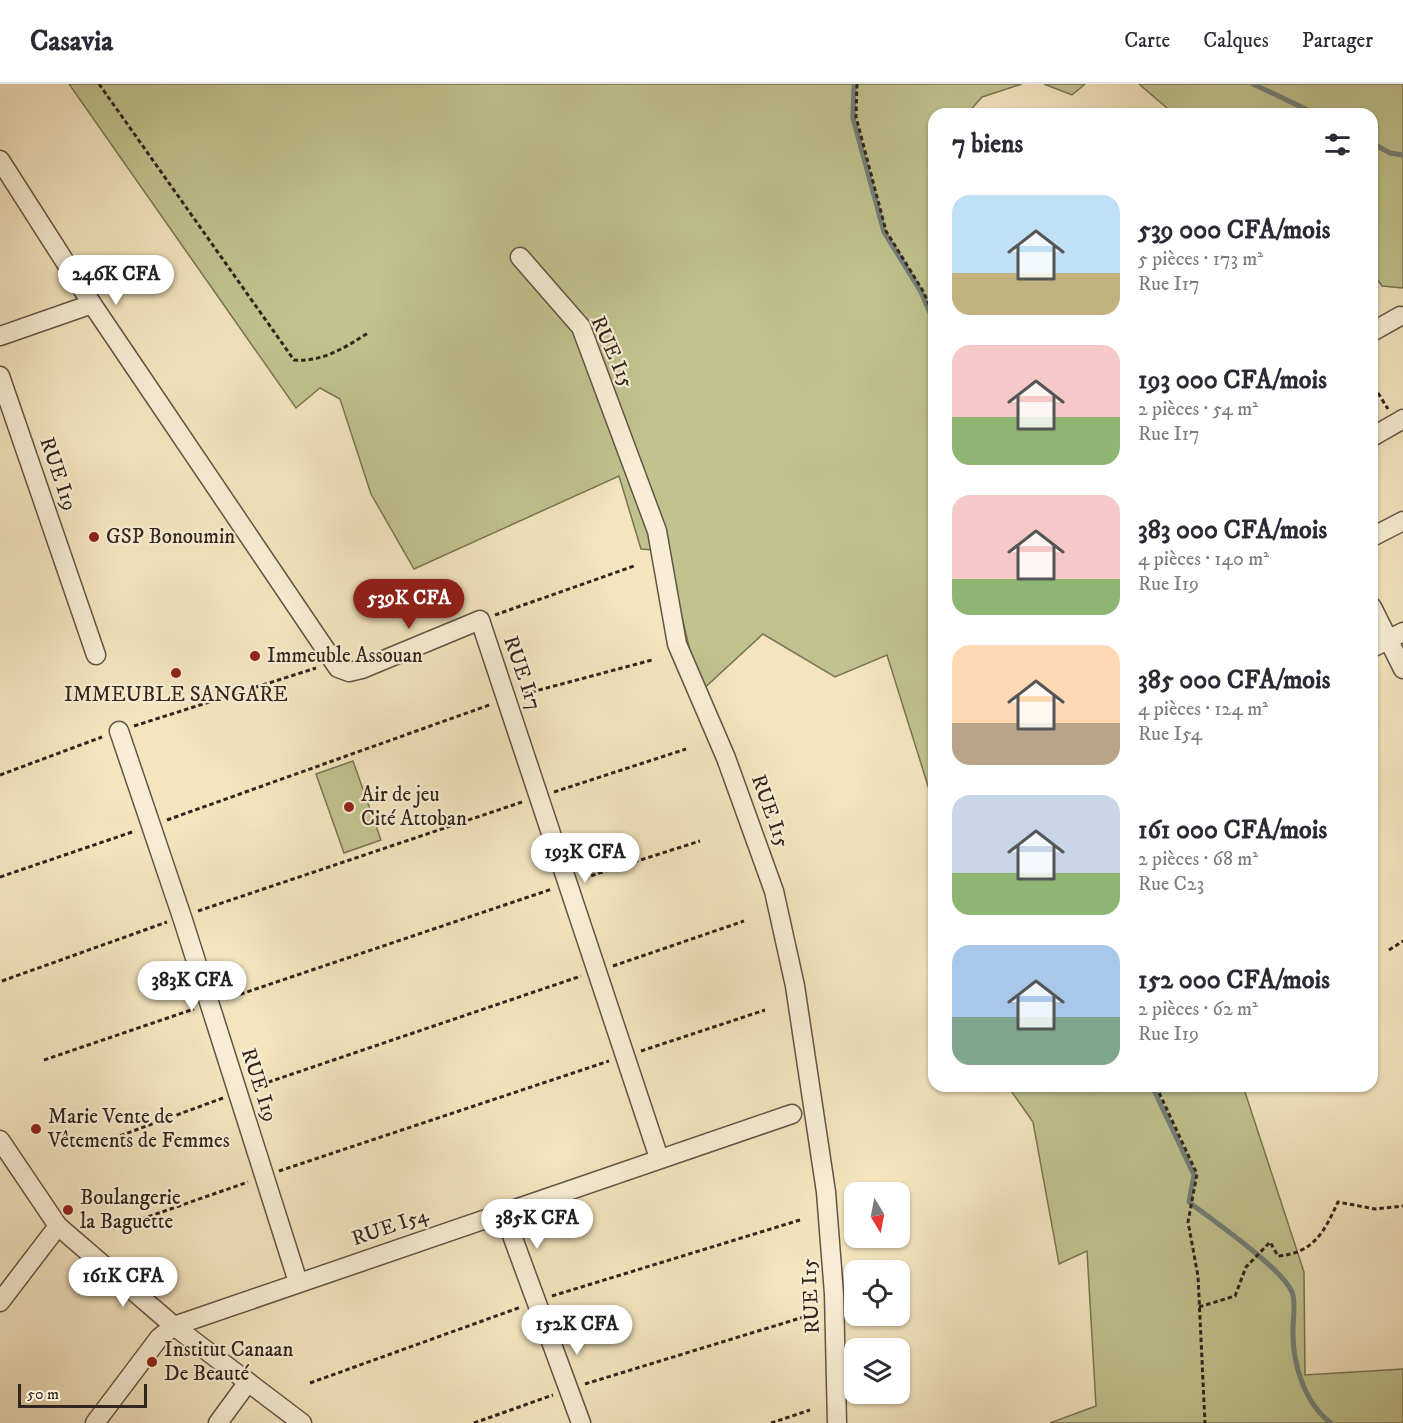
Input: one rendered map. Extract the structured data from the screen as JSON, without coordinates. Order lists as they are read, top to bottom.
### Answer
{
  "streets": {
    "street": [
      "RUE I15",
      "RUE I19",
      "RUE I17",
      "RUE I54"
    ]
  },
  "crossings": [
    ["RUE I19", "RUE I54"],
    ["RUE I17", "RUE I54"]
  ],
  "places": [
    "GSP Bonoumin",
    "Immeuble Assouan",
    "IMMEUBLE SANGARE",
    "Air de jeu Cité Attoban",
    "Marie Vente de Vêtements de Femmes",
    "Boulangerie la Baguette",
    "Institut Canaan De Beauté"
  ],
  "scale_bar": "50 m",
  "north": "bottom",
  "page": {
    "header": "Casavia",
    "nav": ["Carte", "Calques", "Partager"],
    "heading": "7 biens",
    "list": [
      {
        "name": "539 000 CFA/mois",
        "note": "5 pièces · 173 m² · Rue I17"
      },
      {
        "name": "193 000 CFA/mois",
        "note": "2 pièces · 54 m² · Rue I17"
      },
      {
        "name": "383 000 CFA/mois",
        "note": "4 pièces · 140 m² · Rue I19"
      },
      {
        "name": "385 000 CFA/mois",
        "note": "4 pièces · 124 m² · Rue I54"
      },
      {
        "name": "161 000 CFA/mois",
        "note": "2 pièces · 68 m² · Rue C23"
      },
      {
        "name": "152 000 CFA/mois",
        "note": "2 pièces · 62 m² · Rue I19"
      }
    ],
    "price": [
      "246K CFA",
      "539K CFA",
      "193K CFA",
      "383K CFA",
      "385K CFA",
      "161K CFA",
      "152K CFA"
    ],
    "scale": "50 m"
  }
}
